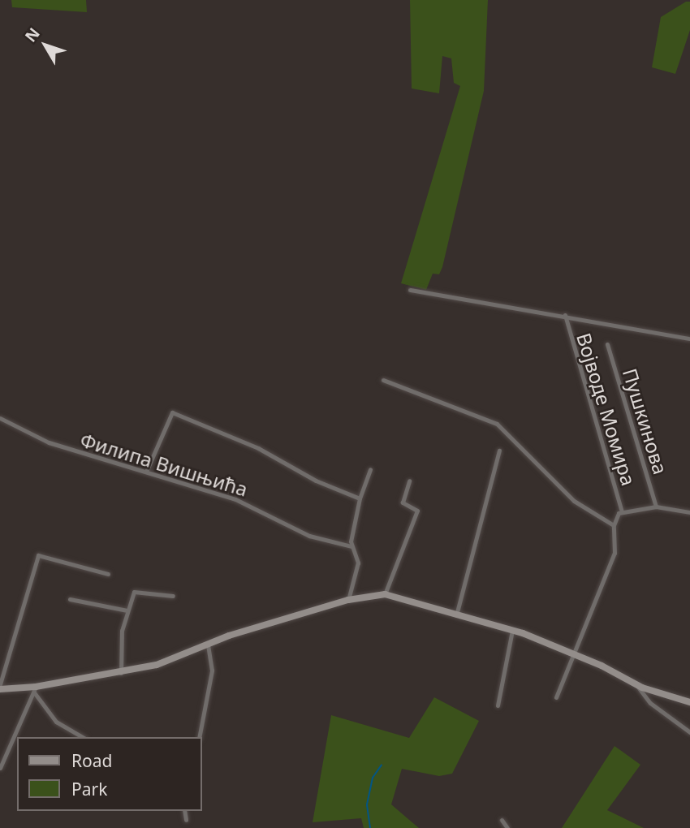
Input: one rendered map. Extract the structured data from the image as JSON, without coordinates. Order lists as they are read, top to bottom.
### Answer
{
  "streets": {
    "street": ["Војводе Момира", "Пушкинова", "Филипа Вишњића"]
  },
  "legend": ["Road", "Park"],
  "north": "top left"
}
